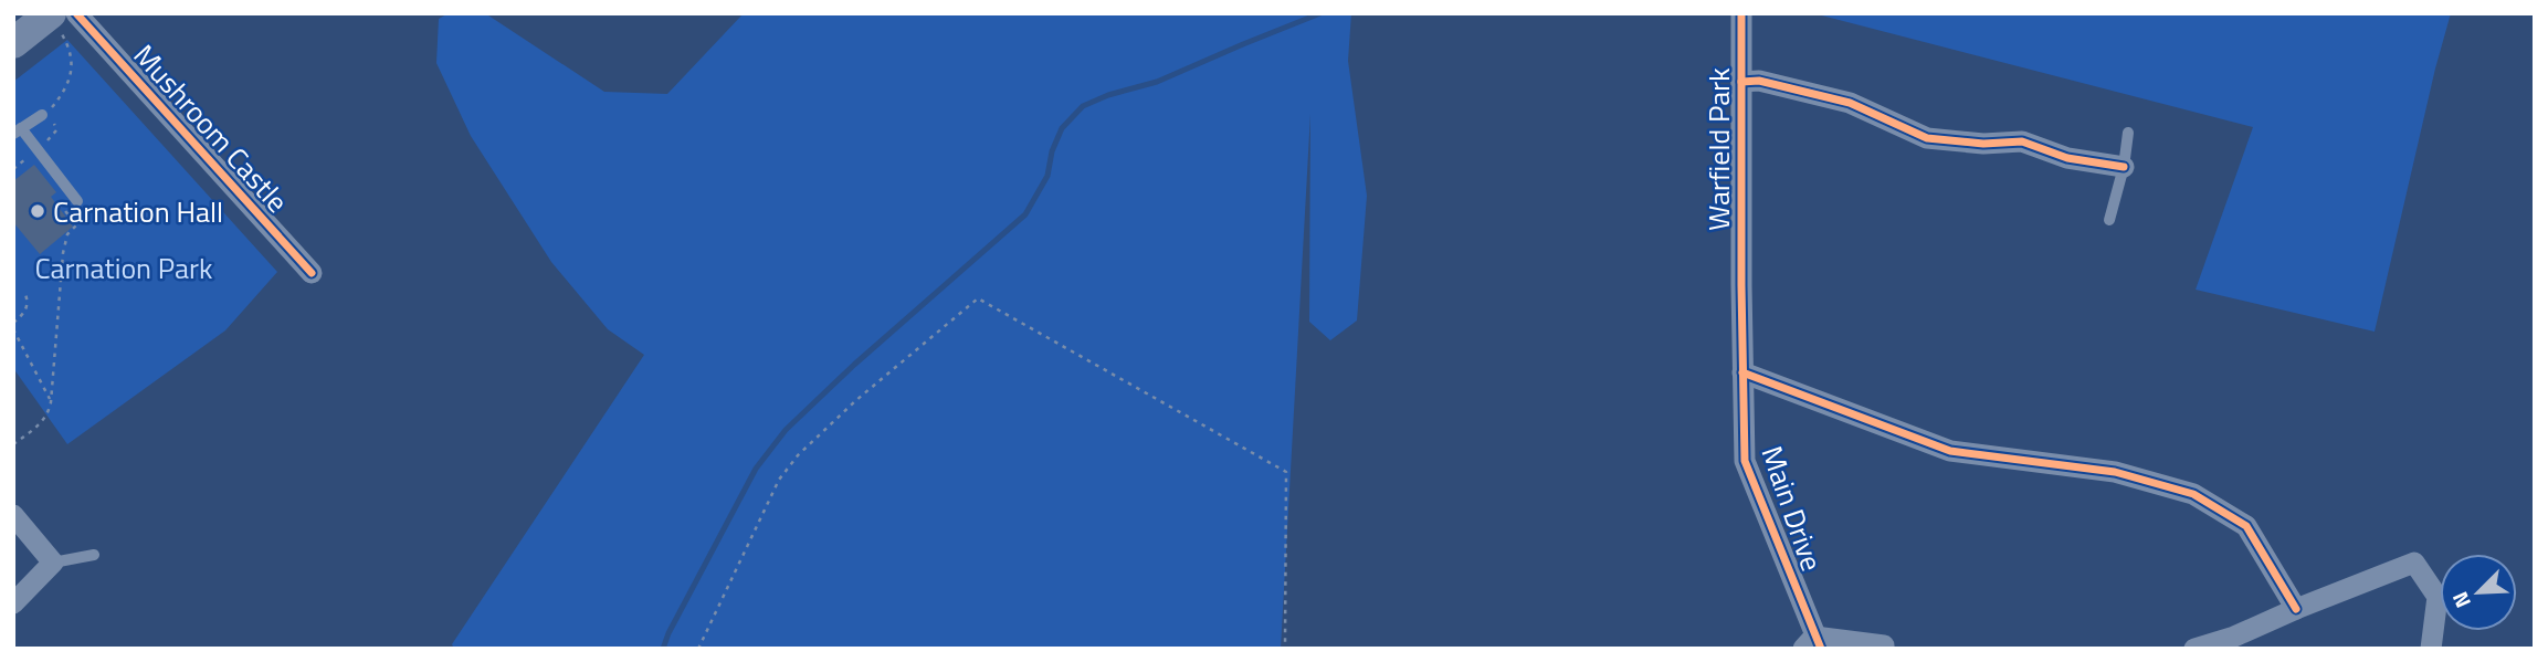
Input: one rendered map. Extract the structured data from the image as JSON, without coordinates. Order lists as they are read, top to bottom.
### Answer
{
  "streets": {
    "street": ["Mushroom Castle", "Warfield Park", "Main Drive"]
  },
  "crossings": [
    ["Warfield Park", "Main Drive"]
  ],
  "parks": ["Carnation Park"],
  "places": ["Carnation Hall"],
  "north": "bottom left"
}
